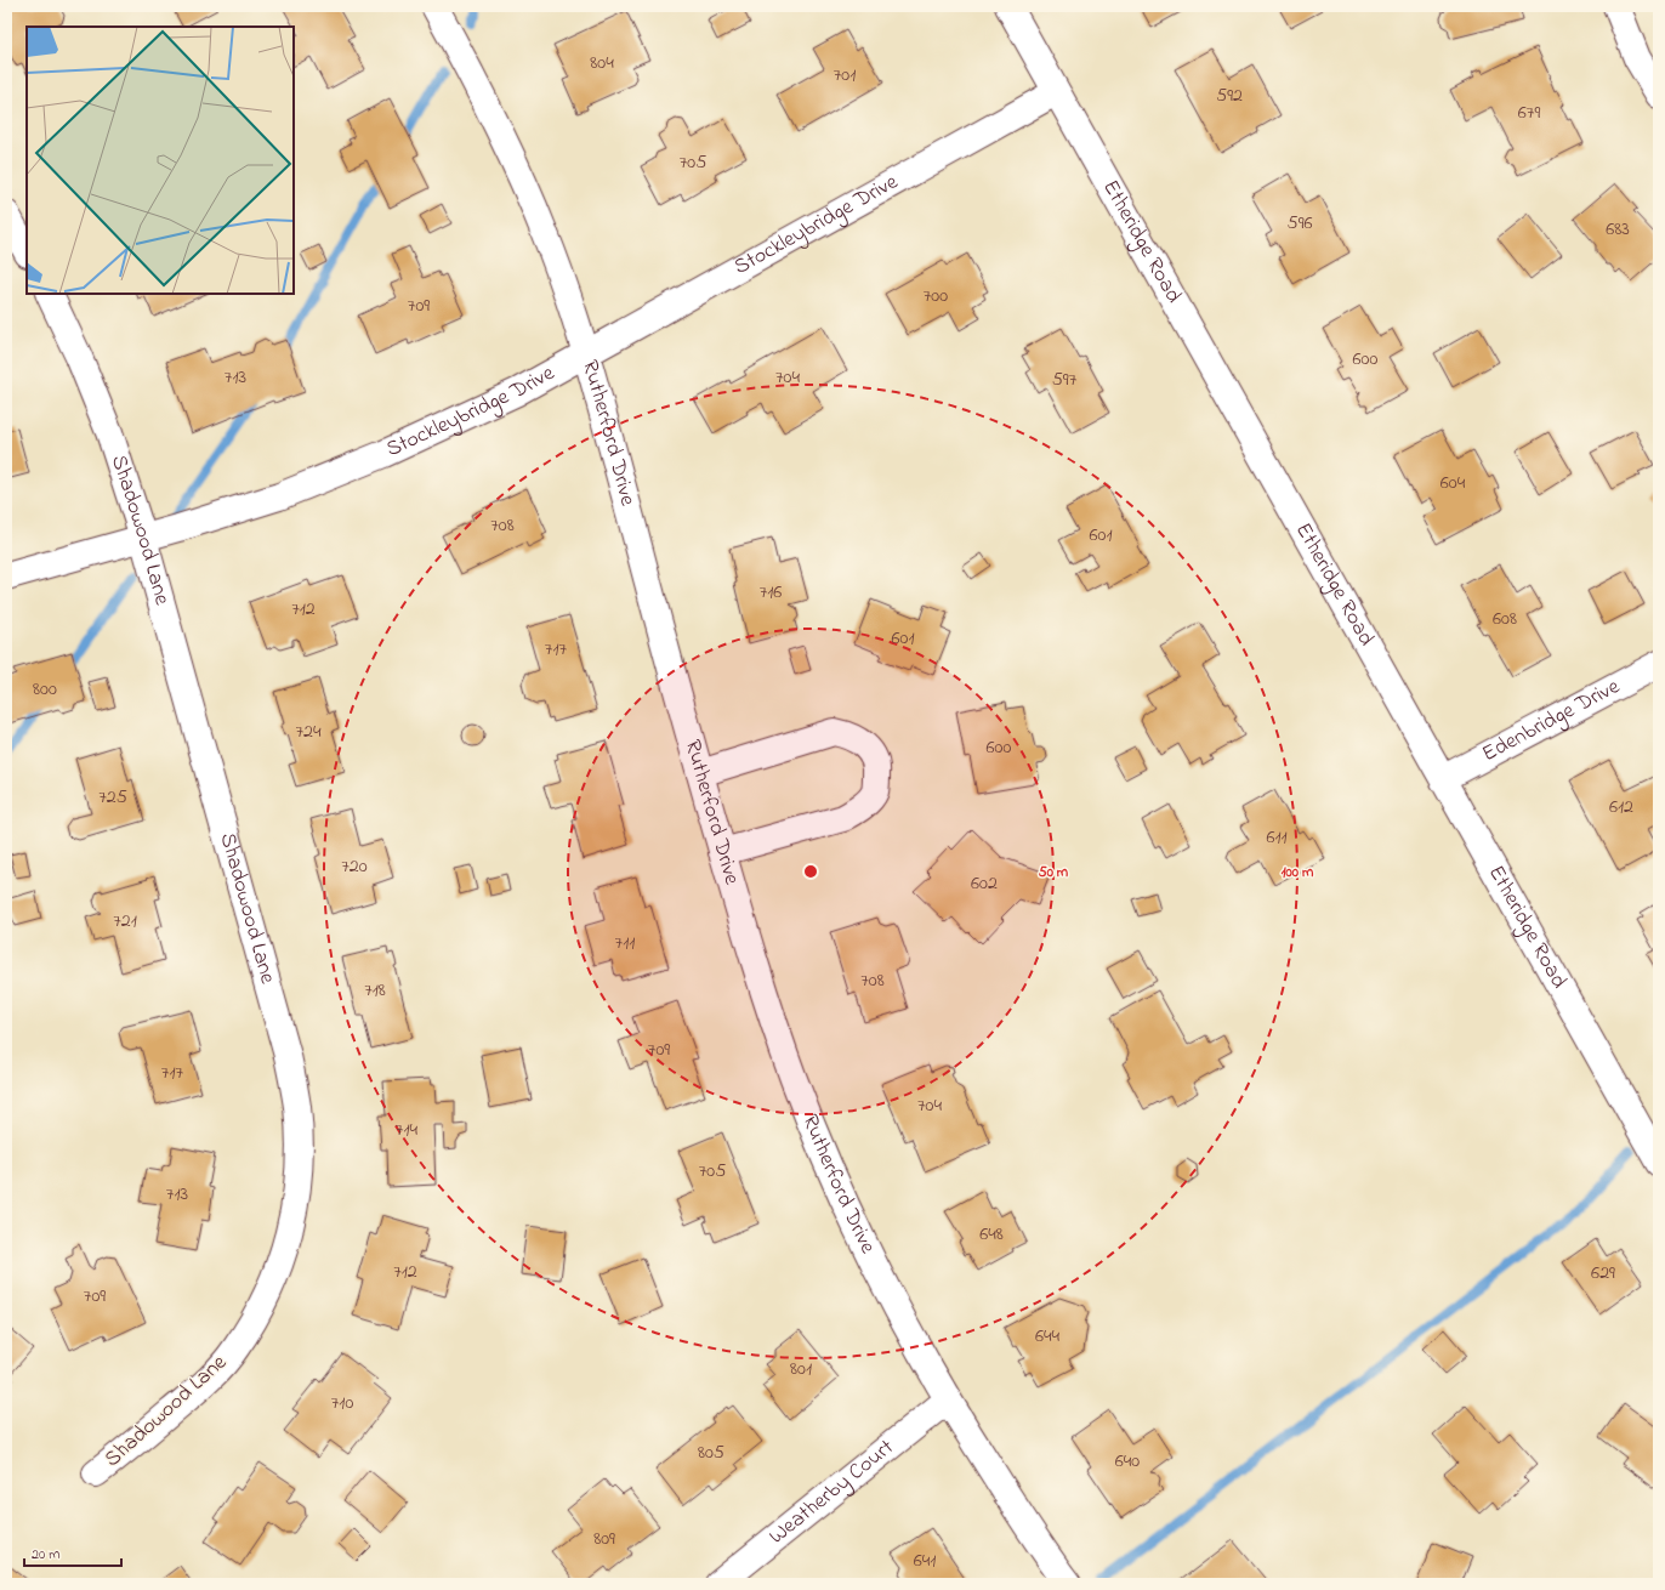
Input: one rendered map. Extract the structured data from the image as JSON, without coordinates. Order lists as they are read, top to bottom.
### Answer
{
  "streets": {
    "street": [
      "Stockleybridge Drive",
      "Etheridge Road",
      "Rutherford Drive",
      "Shadowood Lane",
      "Edenbridge Drive",
      "Weatherby Court"
    ]
  },
  "crossings": [
    ["Stockleybridge Drive", "Etheridge Road"],
    ["Stockleybridge Drive", "Rutherford Drive"],
    ["Stockleybridge Drive", "Shadowood Lane"],
    ["Etheridge Road", "Edenbridge Drive"],
    ["Rutherford Drive", "Weatherby Court"]
  ],
  "house_numbers": [
    "804",
    "701",
    "592",
    "679",
    "705",
    "596",
    "683",
    "700",
    "709",
    "600",
    "713",
    "704",
    "597",
    "604",
    "708",
    "601",
    "716",
    "712",
    "608",
    "601",
    "717",
    "800",
    "724",
    "600",
    "725",
    "612",
    "611",
    "720",
    "602",
    "721",
    "711",
    "708",
    "718",
    "709",
    "717",
    "704",
    "714",
    "705",
    "713",
    "648",
    "712",
    "629",
    "709",
    "644",
    "801",
    "710",
    "805",
    "640",
    "809",
    "641"
  ],
  "scale_bar": "20 m",
  "rings": ["50 m", "100 m"]
}
